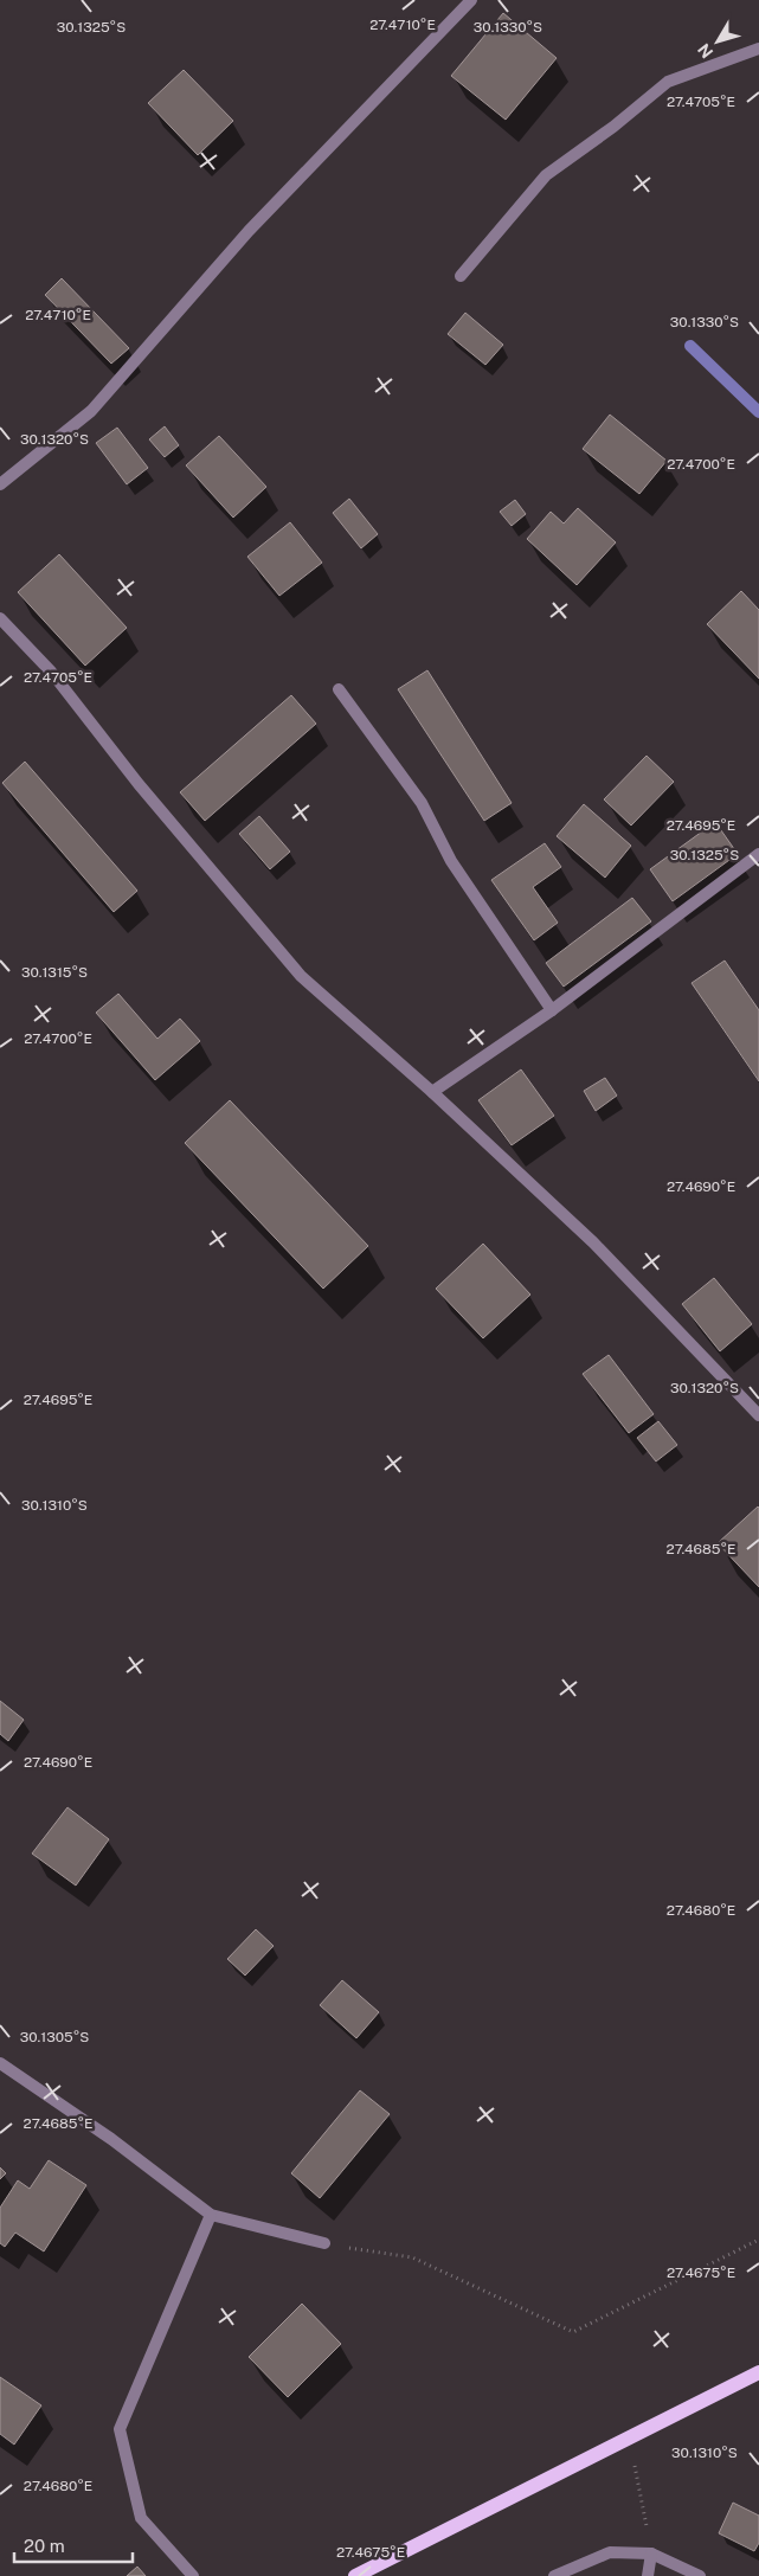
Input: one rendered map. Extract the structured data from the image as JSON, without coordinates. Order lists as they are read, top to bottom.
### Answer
{
  "scale_bar": "20 m",
  "north": "bottom left",
  "coordinates": [
    "27.4710°E",
    "30.1325°S",
    "30.1330°S",
    "27.4705°E",
    "30.1320°S",
    "27.4700°E",
    "27.4695°E",
    "30.1315°S",
    "27.4690°E",
    "30.1310°S",
    "27.4685°E",
    "27.4680°E",
    "30.1305°S",
    "27.4675°E"
  ]
}
